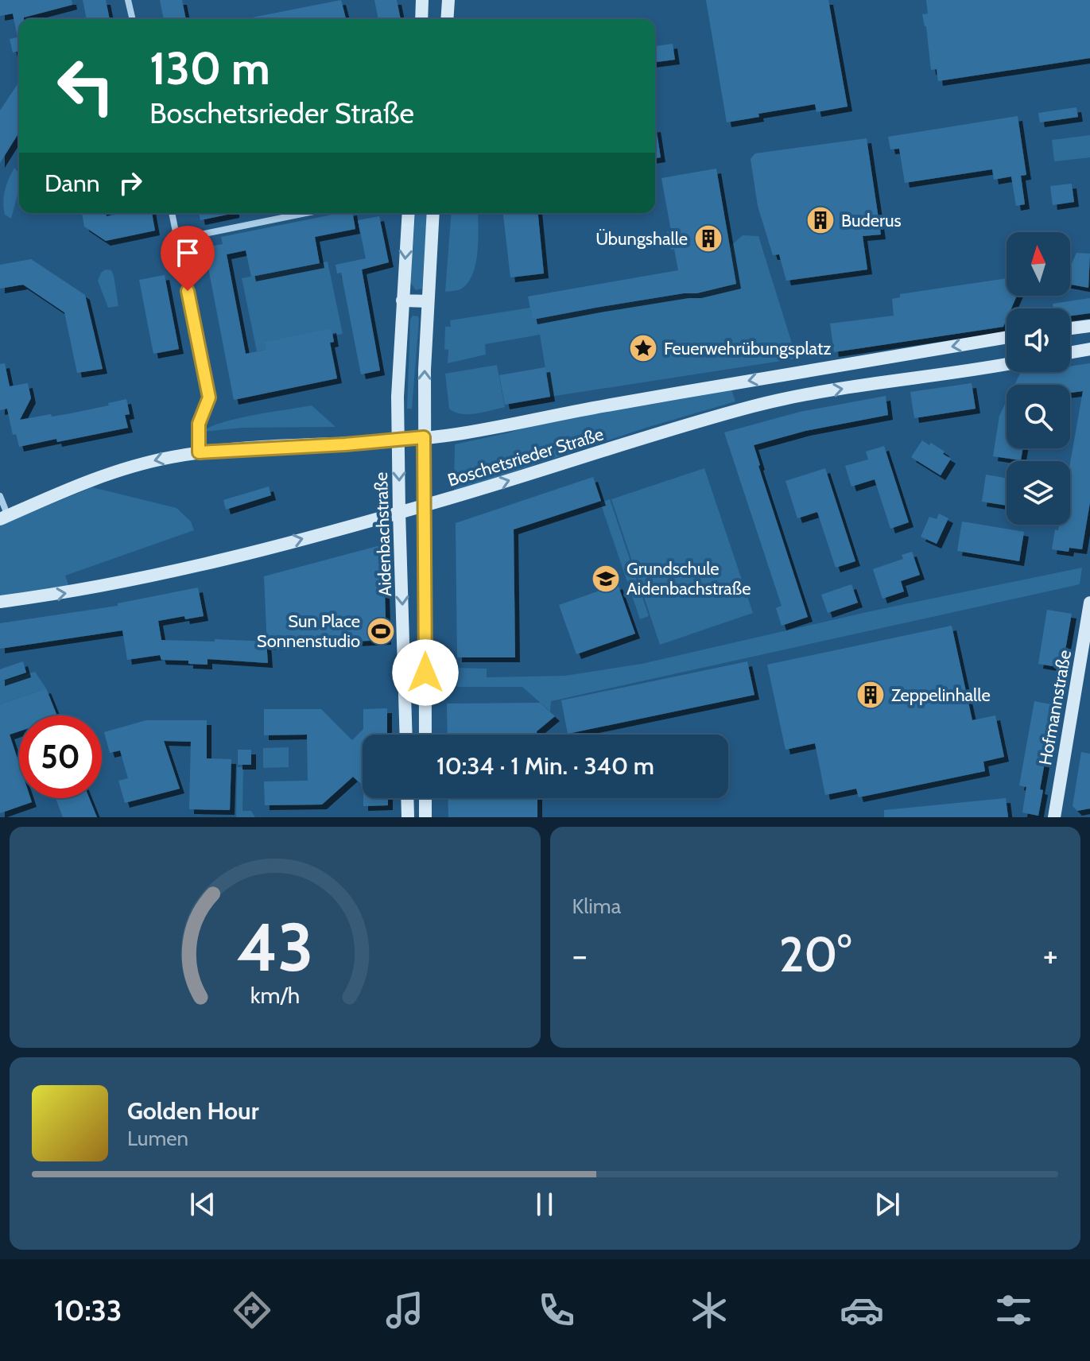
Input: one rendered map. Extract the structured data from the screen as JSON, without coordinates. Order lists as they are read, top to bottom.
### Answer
{
  "streets": {
    "main road": ["Boschetsrieder Straße", "Aidenbachstraße", "Hofmannstraße"]
  },
  "crossings": [
    ["Boschetsrieder Straße", "Aidenbachstraße"]
  ],
  "places": {
    "building": ["Buderus", "Übungshalle", "Zeppelinhalle"],
    "place": ["Feuerwehrübungsplatz"],
    "school or university": ["Grundschule Aidenbachstraße"],
    "sports": ["Sun Place Sonnenstudio"]
  },
  "north": "top",
  "page": {
    "turn": ["130 m", "Boschetsrieder Straße"],
    "then": "Dann",
    "limit": "50",
    "trip": "10:34 · 1 Min. · 340 m",
    "tile": "Klima",
    "heat": ["−", "20°", "+"],
    "song": ["Golden Hour", "Lumen"],
    "tabs": "10:33",
    "gauge": ["43", "km/h"]
  }
}
